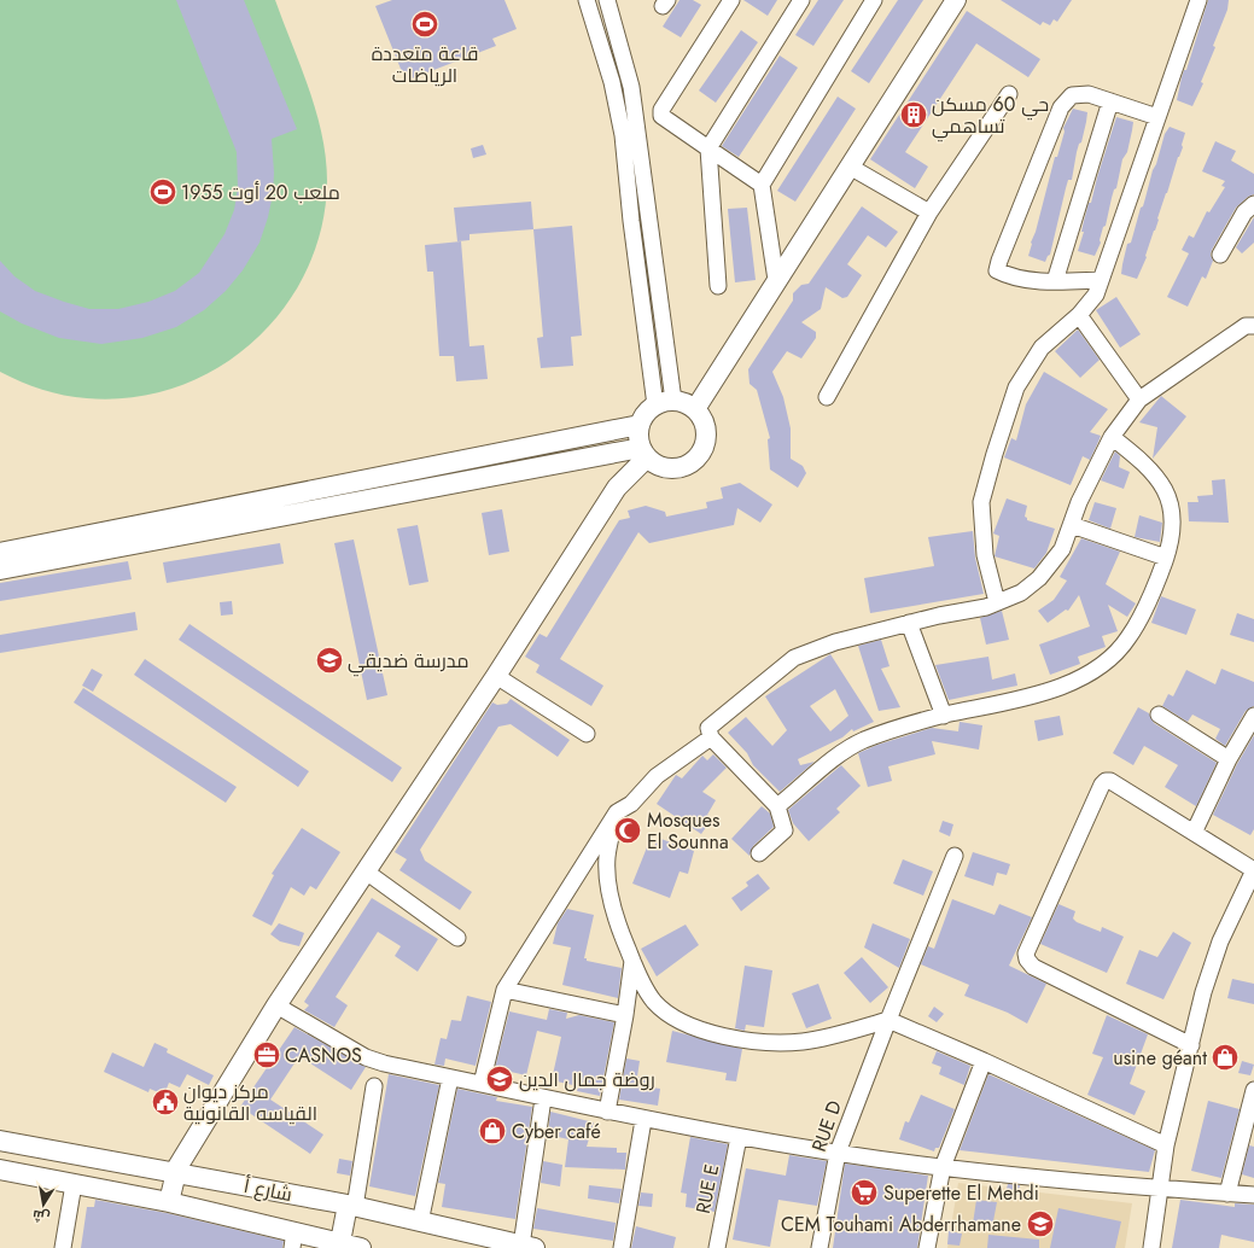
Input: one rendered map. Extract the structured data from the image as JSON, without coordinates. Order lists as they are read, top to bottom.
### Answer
{
  "streets": {
    "street": ["RUE D", "RUE E", "شارع أ"]
  },
  "places": {
    "sports": ["قاعة متعددة الرياضات", "ملعب 20 أوت 1955"],
    "building": ["حي 60 مسكن تساهمي"],
    "school or university": ["مدرسة ضديقي", "روضة جمال الدين", "CEM Touhami Abderrhamane"],
    "mosque": ["Mosques El Sounna"],
    "office": ["CASNOS"],
    "shop": ["usine géant", "Cyber café"],
    "public building": ["مركز ديوان القياسه القانونية"],
    "supermarket": ["Superette El Mehdi"]
  },
  "north": "bottom"
}
